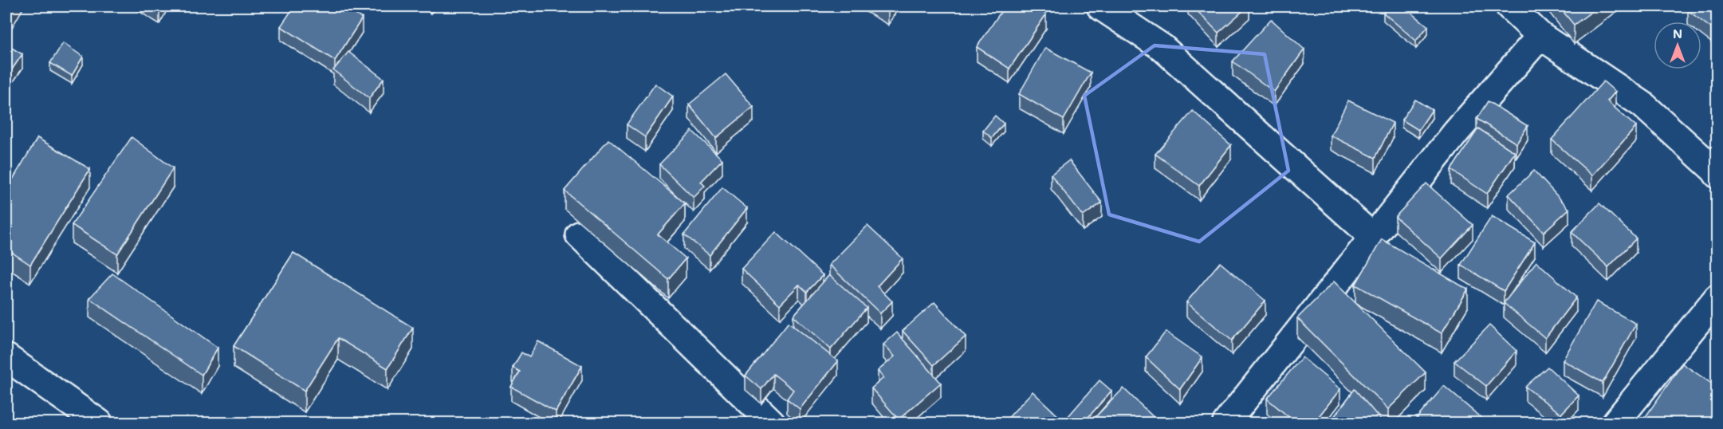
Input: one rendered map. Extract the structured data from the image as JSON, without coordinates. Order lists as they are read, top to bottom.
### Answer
{
  "north": "top"
}
